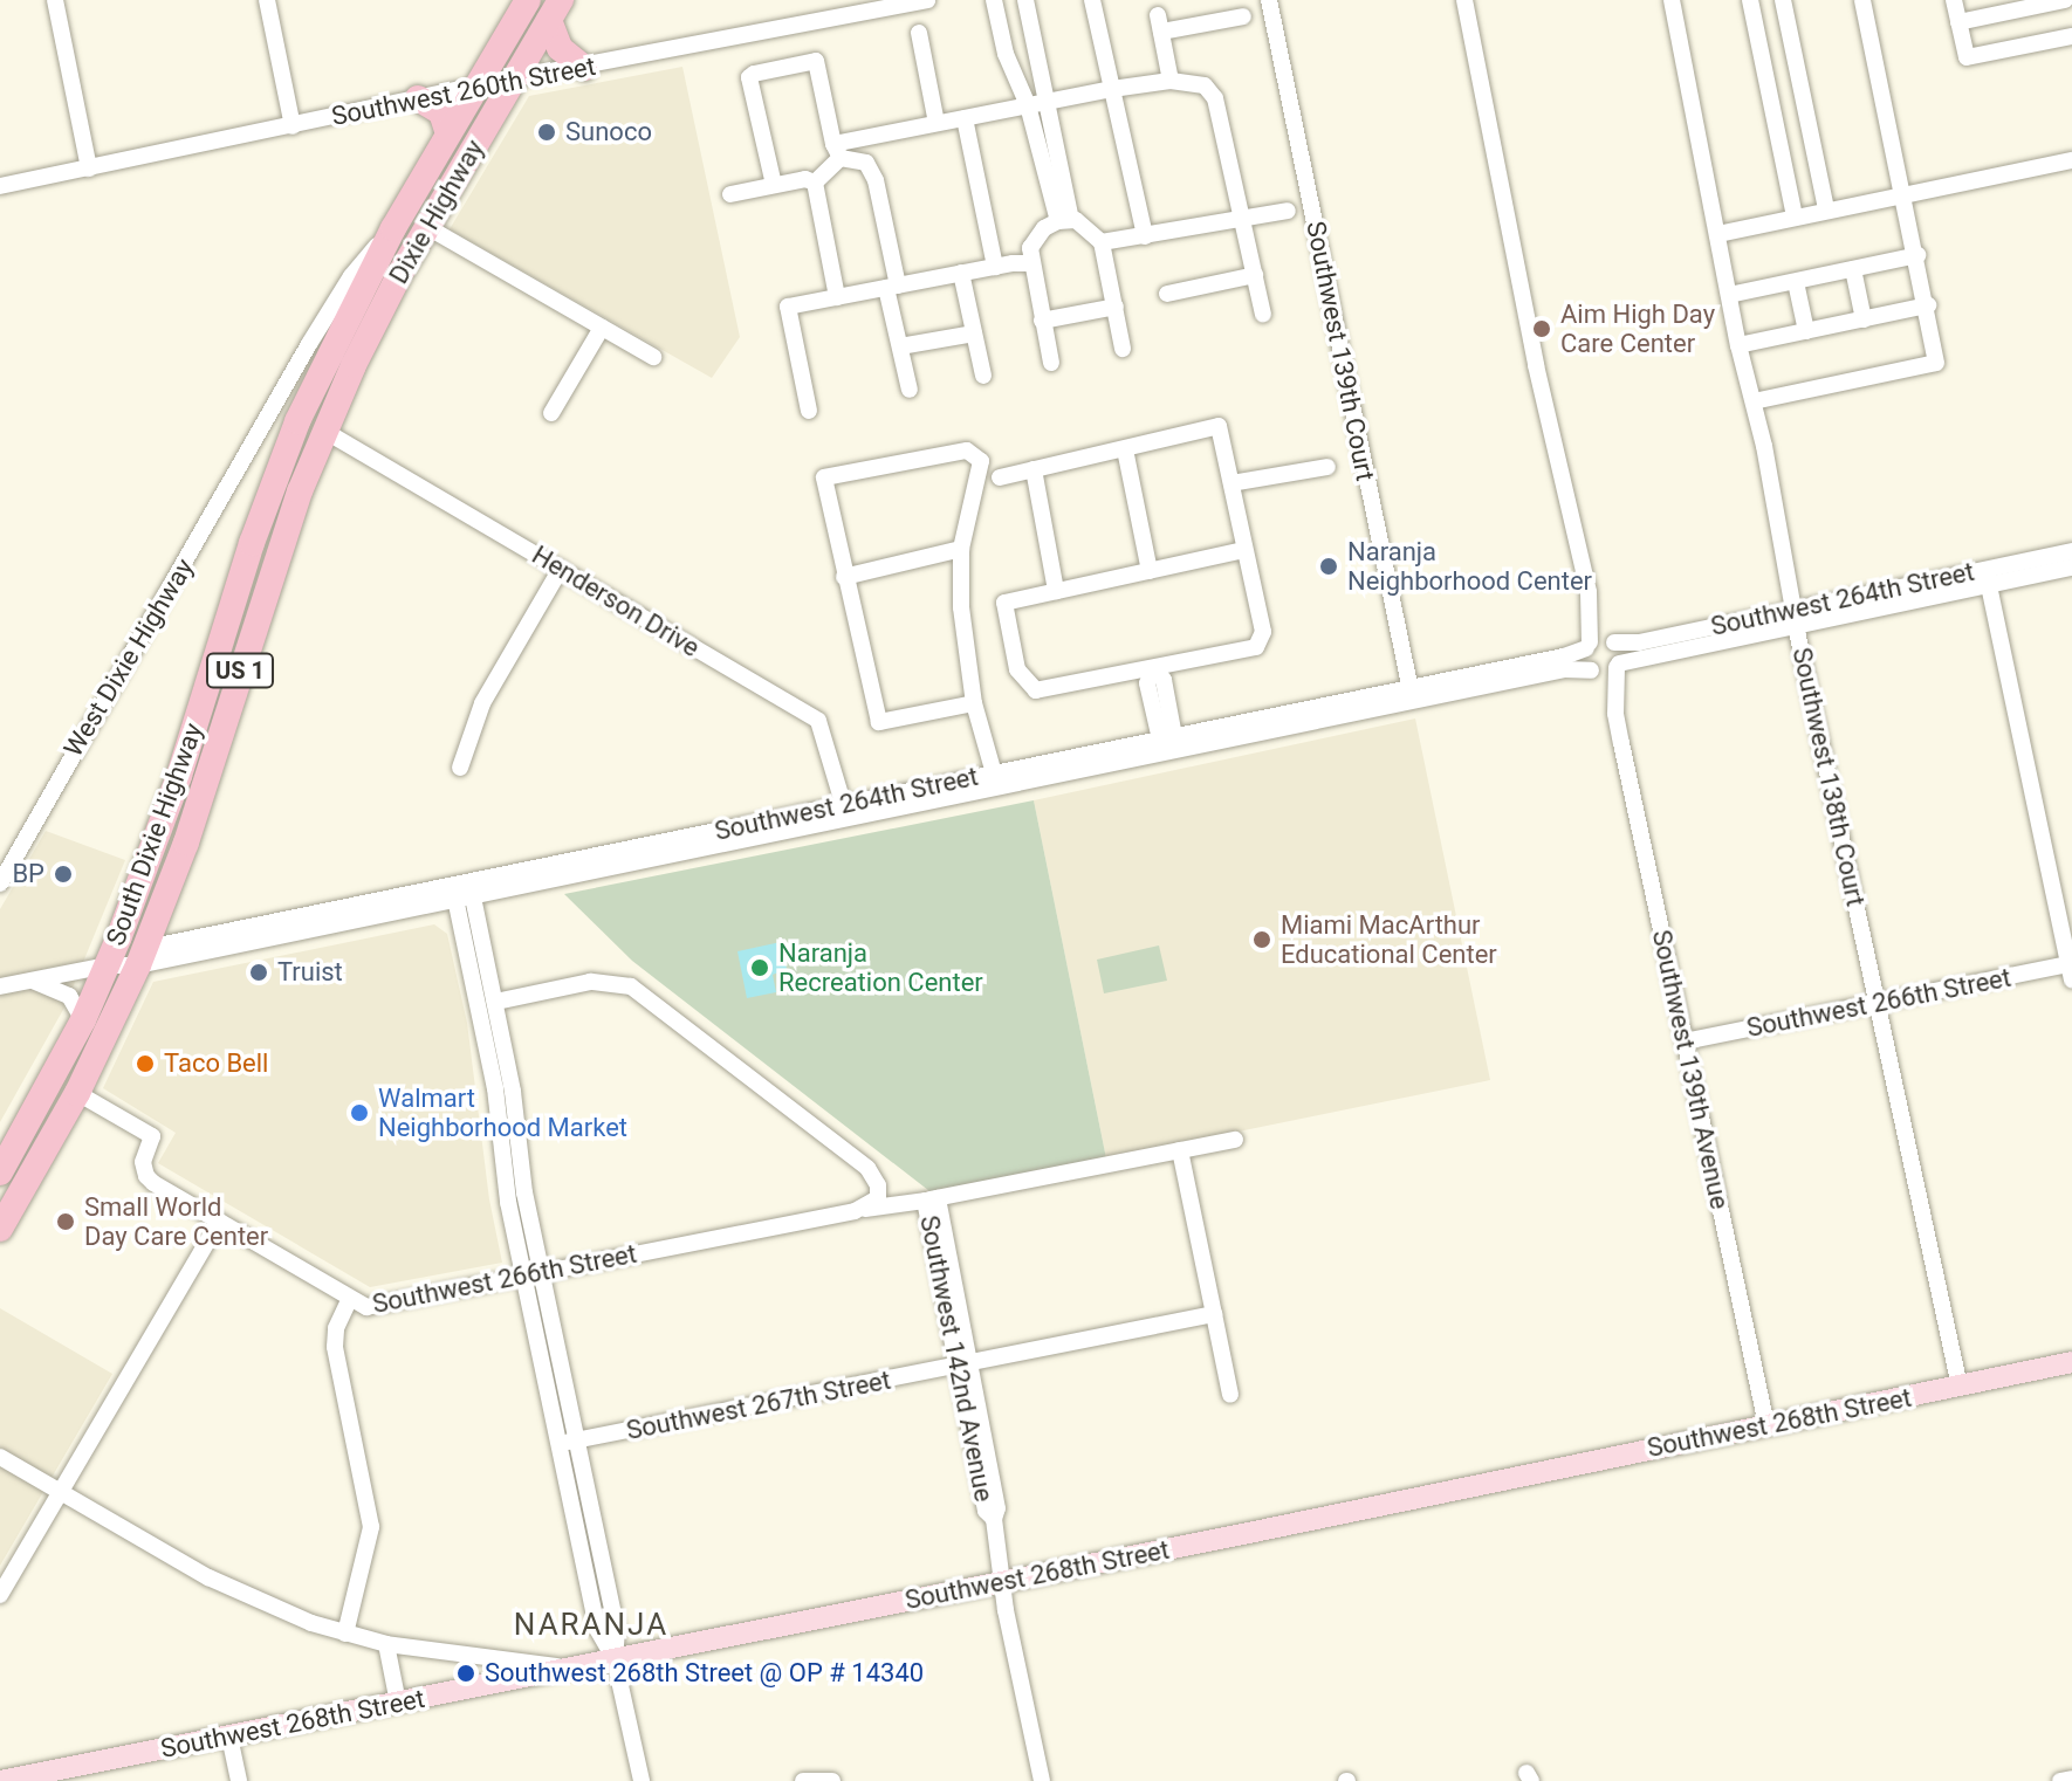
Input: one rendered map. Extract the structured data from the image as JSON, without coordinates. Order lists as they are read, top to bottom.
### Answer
{
  "streets": {
    "highway": ["Dixie Highway", "US 1", "South Dixie Highway"],
    "main road": ["Southwest 268th Street"],
    "street": [
      "Southwest 260th Street",
      "Southwest 139th Court",
      "Southwest 264th Street",
      "Henderson Drive",
      "West Dixie Highway",
      "Southwest 138th Court",
      "Southwest 266th Street",
      "Southwest 139th Avenue",
      "Southwest 142nd Avenue",
      "Southwest 267th Street"
    ]
  },
  "crossings": [
    ["Southwest 260th Street", "Dixie Highway"],
    ["Dixie Highway", "Henderson Drive"],
    ["Dixie Highway", "West Dixie Highway"],
    ["Dixie Highway", "South Dixie Highway"],
    ["Southwest 139th Court", "Southwest 264th Street"],
    ["Southwest 264th Street", "Henderson Drive"],
    ["Southwest 264th Street", "Southwest 138th Court"],
    ["Southwest 264th Street", "South Dixie Highway"],
    ["Southwest 264th Street", "Southwest 139th Avenue"],
    ["Henderson Drive", "South Dixie Highway"],
    ["West Dixie Highway", "South Dixie Highway"],
    ["Southwest 138th Court", "Southwest 266th Street"],
    ["Southwest 138th Court", "Southwest 268th Street"],
    ["South Dixie Highway", "Southwest 266th Street"],
    ["Southwest 266th Street", "Southwest 139th Avenue"],
    ["Southwest 266th Street", "Southwest 142nd Avenue"],
    ["Southwest 139th Avenue", "Southwest 268th Street"],
    ["Southwest 142nd Avenue", "Southwest 267th Street"],
    ["Southwest 142nd Avenue", "Southwest 268th Street"]
  ],
  "districts": ["NARANJA"],
  "places": [
    "Sunoco",
    "Aim High Day Care Center",
    "Naranja Neighborhood Center",
    "BP",
    "Miami MacArthur Educational Center",
    "Naranja Recreation Center",
    "Truist",
    "Taco Bell",
    "Walmart Neighborhood Market",
    "Small World Day Care Center",
    "Southwest 268th Street @ OP # 14340"
  ]
}
